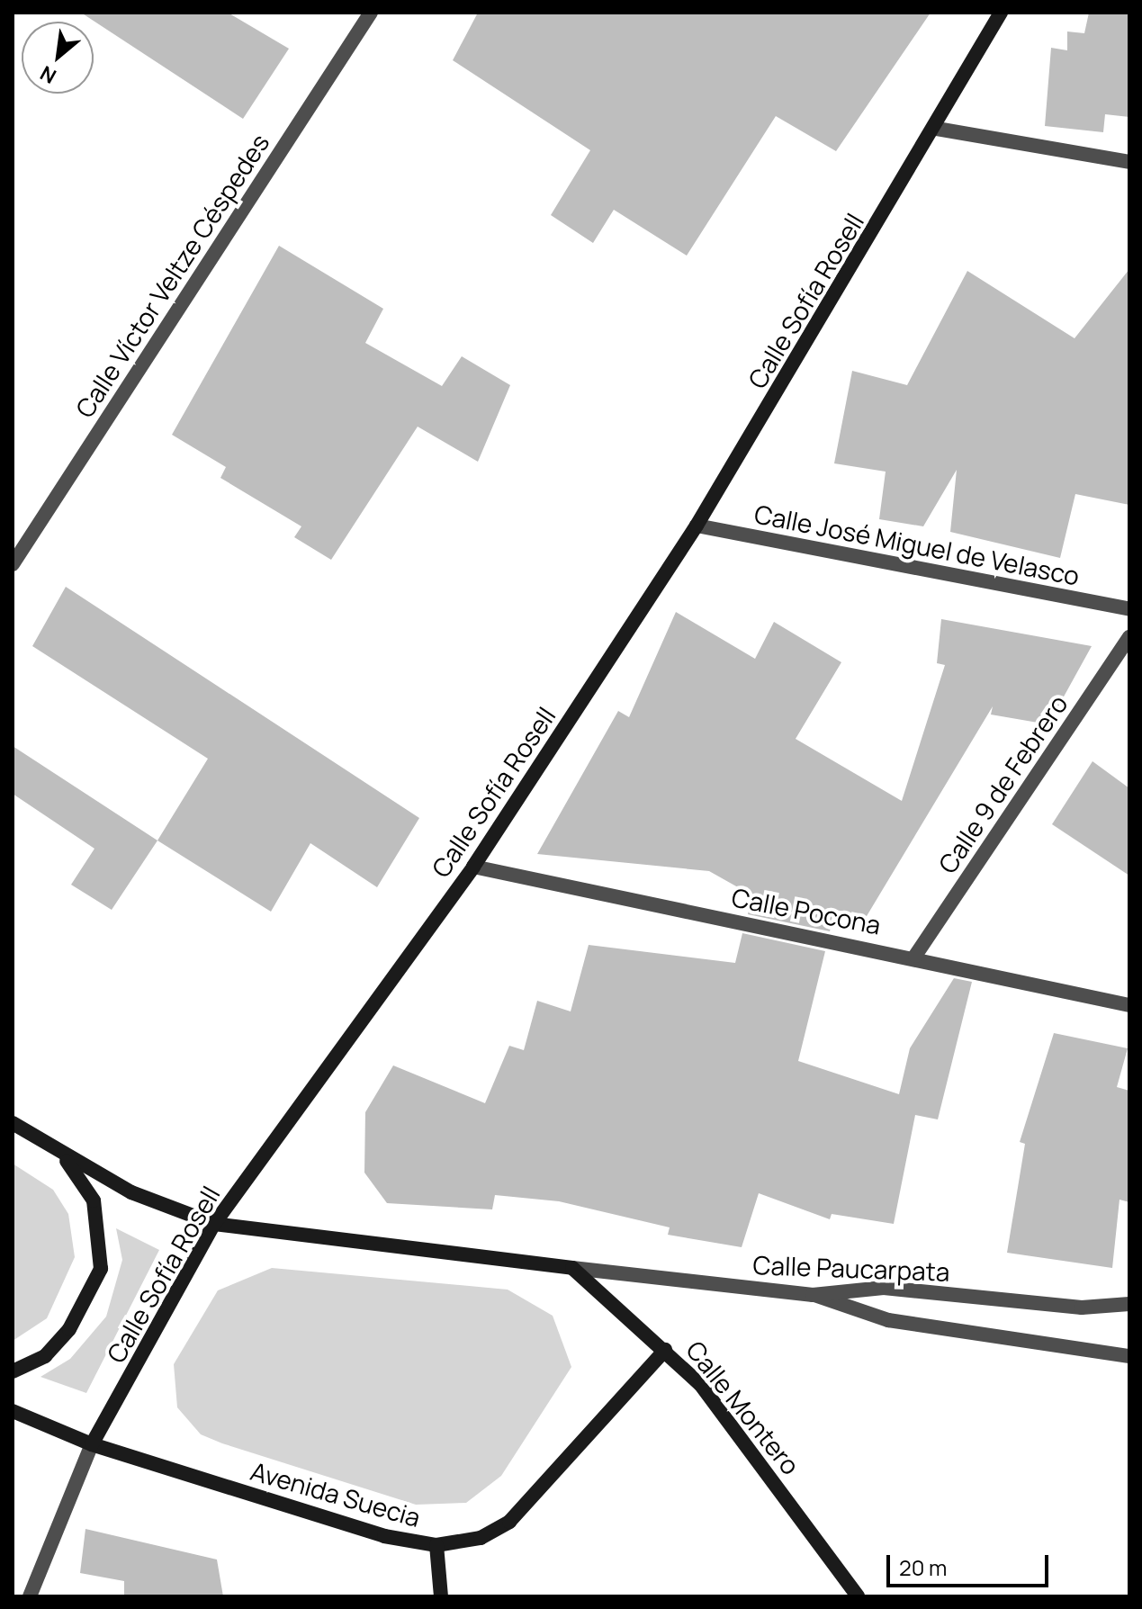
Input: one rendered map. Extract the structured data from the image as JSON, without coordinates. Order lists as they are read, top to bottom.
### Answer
{
  "streets": {
    "main road": ["Calle Sofía Rosell", "Calle Montero", "Avenida Suecia"],
    "street": [
      "Calle Víctor Veltze Céspedes",
      "Calle José Miguel de Velasco",
      "Calle 9 de Febrero",
      "Calle Pocona",
      "Calle Paucarpata"
    ]
  },
  "crossings": [
    ["Calle Sofía Rosell", "Calle José Miguel de Velasco"],
    ["Calle Sofía Rosell", "Calle Pocona"],
    ["Calle Sofía Rosell", "Avenida Suecia"],
    ["Calle 9 de Febrero", "Calle Pocona"],
    ["Calle Paucarpata", "Calle Montero"],
    ["Calle Montero", "Avenida Suecia"]
  ],
  "scale_bar": "20 m",
  "north": "bottom left"
}
